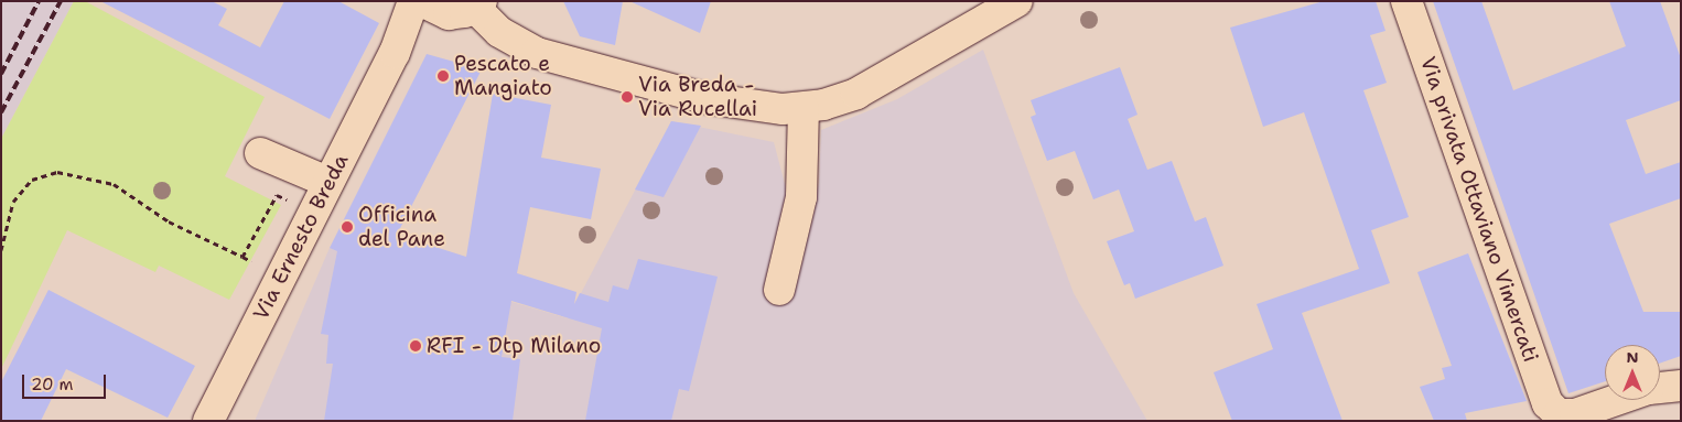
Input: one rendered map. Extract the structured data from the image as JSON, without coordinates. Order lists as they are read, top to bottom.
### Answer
{
  "streets": {
    "street": ["Via privata Ottaviano Vimercati", "Via Ernesto Breda"]
  },
  "places": [
    "Pescato e Mangiato",
    "Via Breda - Via Rucellai",
    "Officina del Pane",
    "RFI - Dtp Milano"
  ],
  "scale_bar": "20 m",
  "north": "top"
}
